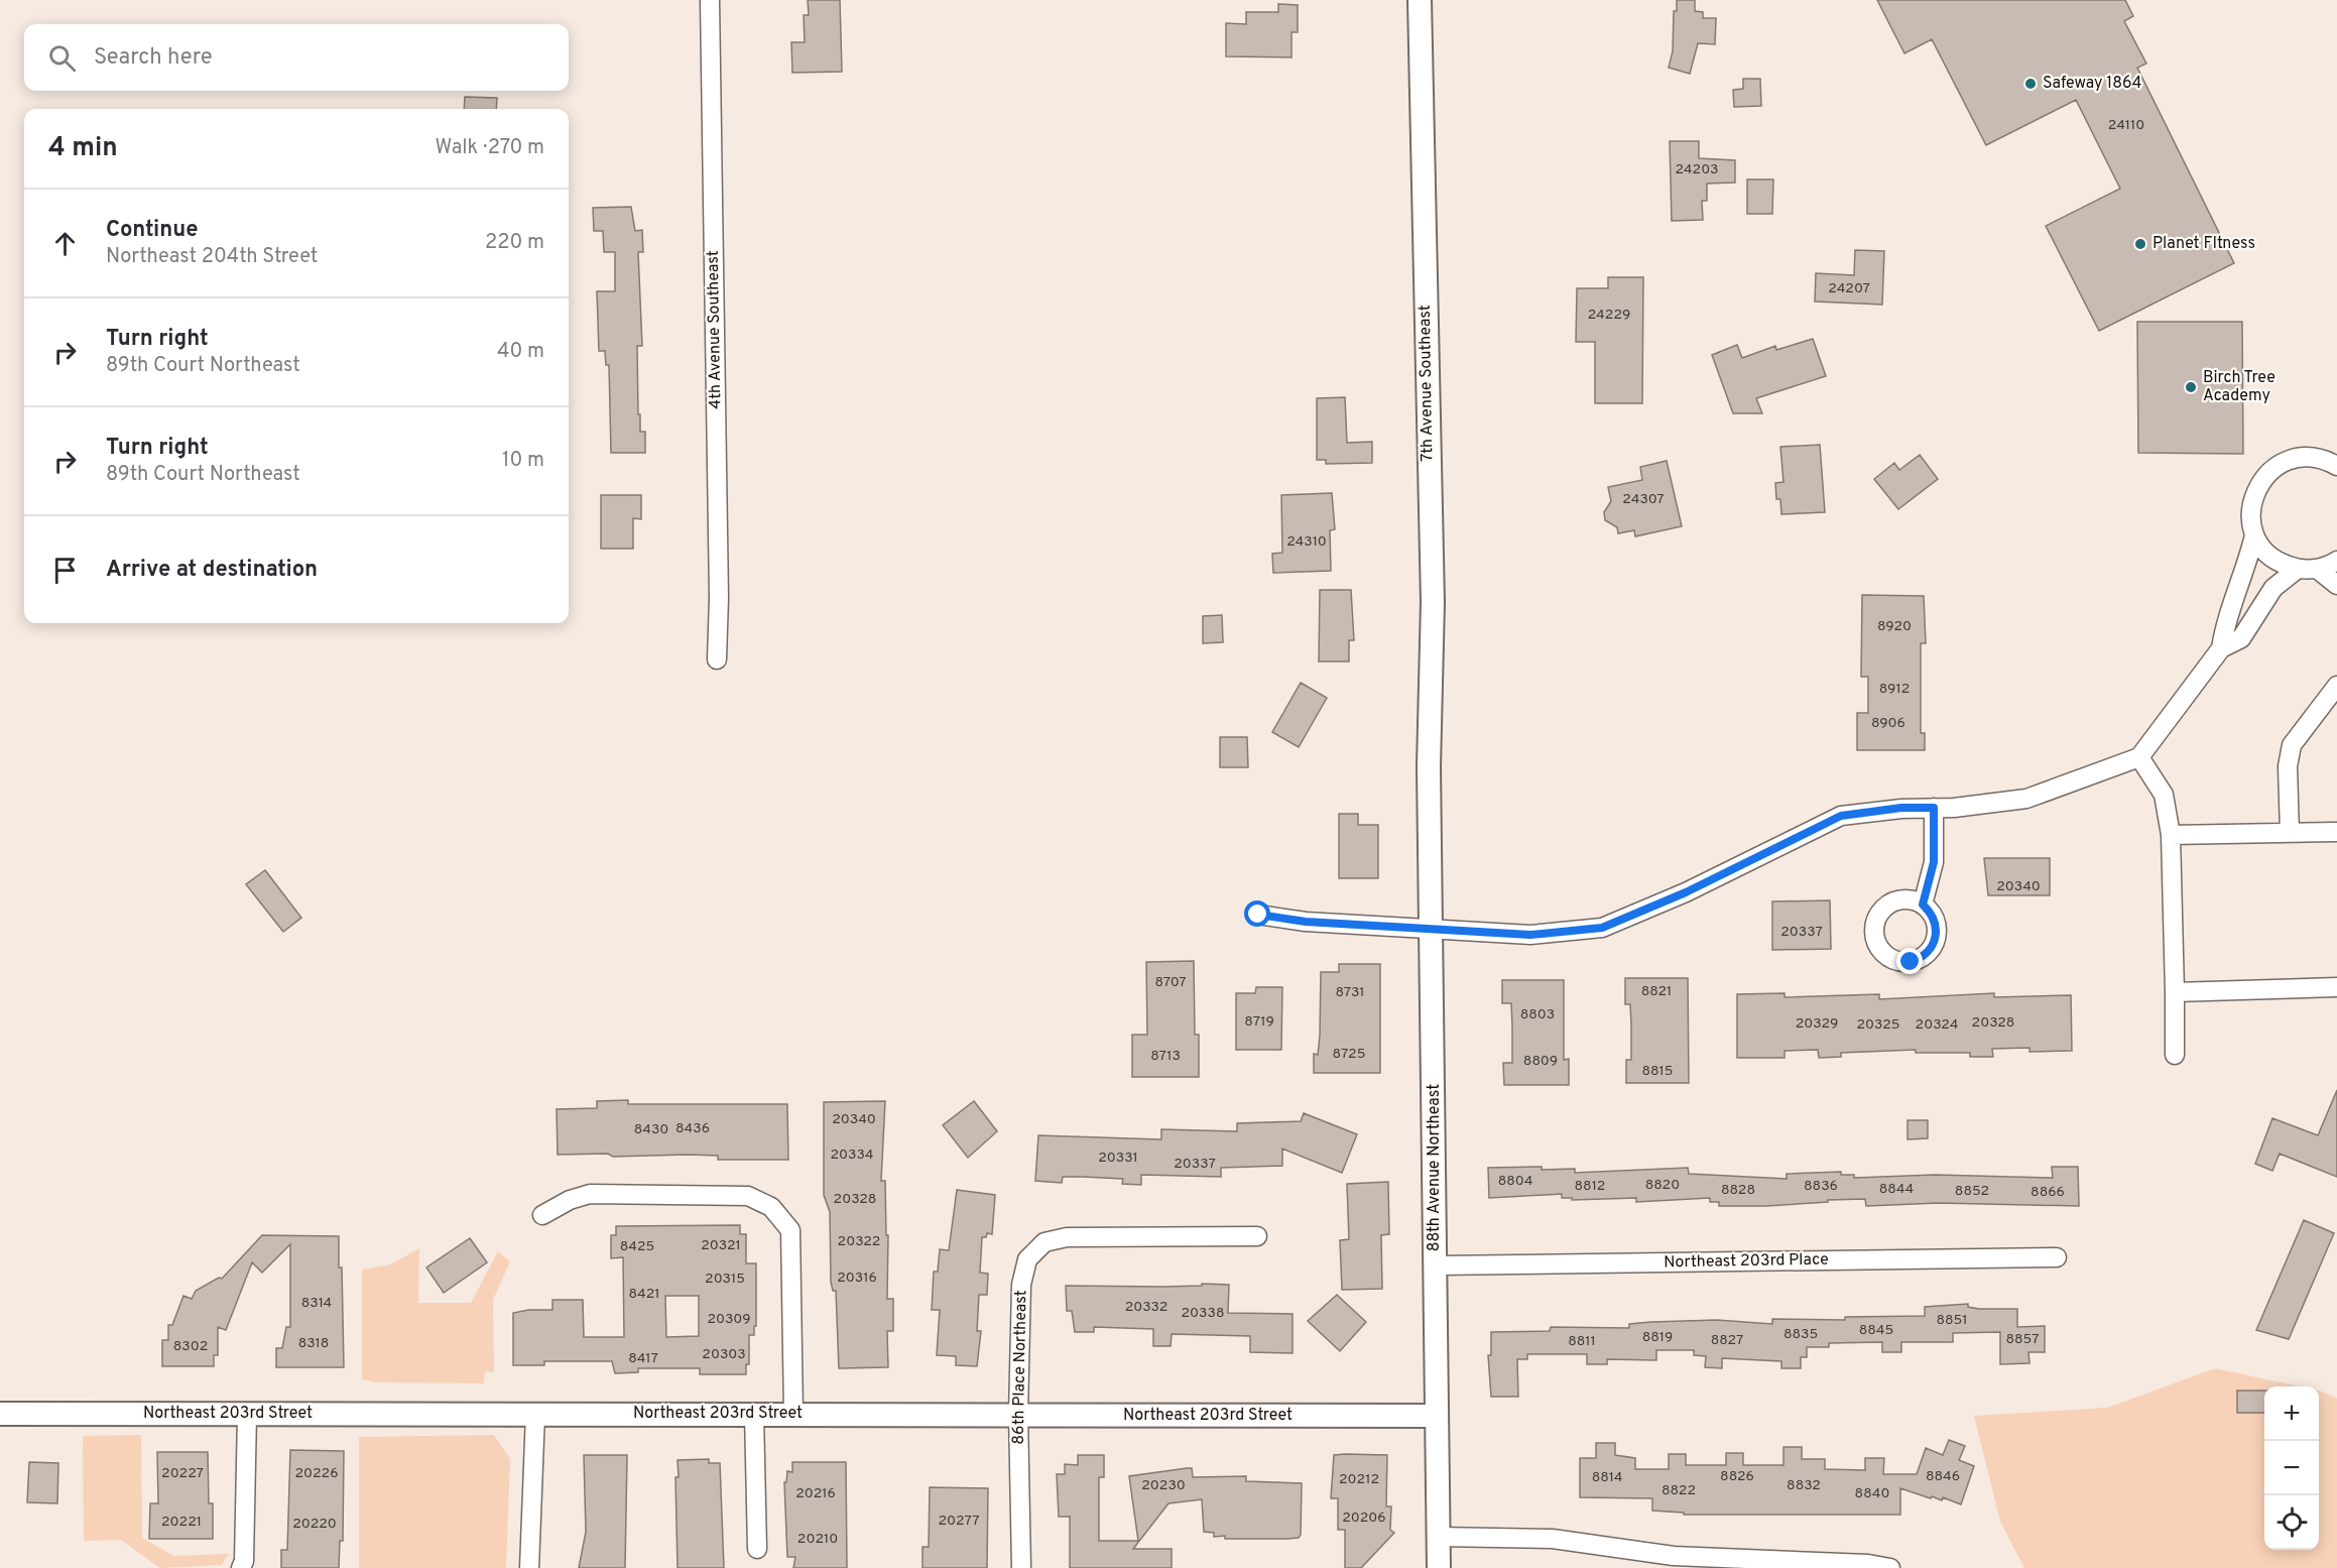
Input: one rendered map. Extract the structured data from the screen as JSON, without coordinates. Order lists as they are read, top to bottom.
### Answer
{
  "streets": {
    "street": [
      "4th Avenue Southeast",
      "7th Avenue Southeast",
      "88th Avenue Northeast",
      "Northeast 203rd Place",
      "86th Place Northeast",
      "Northeast 203rd Street"
    ]
  },
  "crossings": [
    ["7th Avenue Southeast", "88th Avenue Northeast"],
    ["88th Avenue Northeast", "Northeast 203rd Place"],
    ["88th Avenue Northeast", "Northeast 203rd Street"],
    ["86th Place Northeast", "Northeast 203rd Street"]
  ],
  "places": ["Safeway 1864", "Planet FItness", "Birch Tree Academy"],
  "house_numbers": [
    "24110",
    "24203",
    "24207",
    "24229",
    "24307",
    "24310",
    "8920",
    "8912",
    "8906",
    "20340",
    "20337",
    "8707",
    "8821",
    "8731",
    "8803",
    "8719",
    "20328",
    "20329",
    "20325",
    "20324",
    "8725",
    "8713",
    "8809",
    "8815",
    "20340",
    "8436",
    "8430",
    "20334",
    "20331",
    "20337",
    "8804",
    "8820",
    "8812",
    "8836",
    "8844",
    "8828",
    "8852",
    "8866",
    "20328",
    "20322",
    "20321",
    "8425",
    "20316",
    "20315",
    "8421",
    "8314",
    "20332",
    "20338",
    "20309",
    "8851",
    "8845",
    "8835",
    "8819",
    "8857",
    "8827",
    "8811",
    "8318",
    "8302",
    "20303",
    "8417",
    "20227",
    "20226",
    "8826",
    "8846",
    "8814",
    "20212",
    "20230",
    "8832",
    "8822",
    "20216",
    "8840",
    "20206",
    "20277",
    "20221",
    "20220",
    "20210"
  ],
  "page": {
    "search": "Search here",
    "heading": ["4 min", "Walk · 270 m"],
    "list": [
      ["Continue", "Northeast 204th Street", "220 m"],
      ["Turn right", "89th Court Northeast", "40 m"],
      ["Turn right", "89th Court Northeast", "10 m"],
      "Arrive at destination"
    ],
    "map_buttons": ["+", "−"]
  }
}
